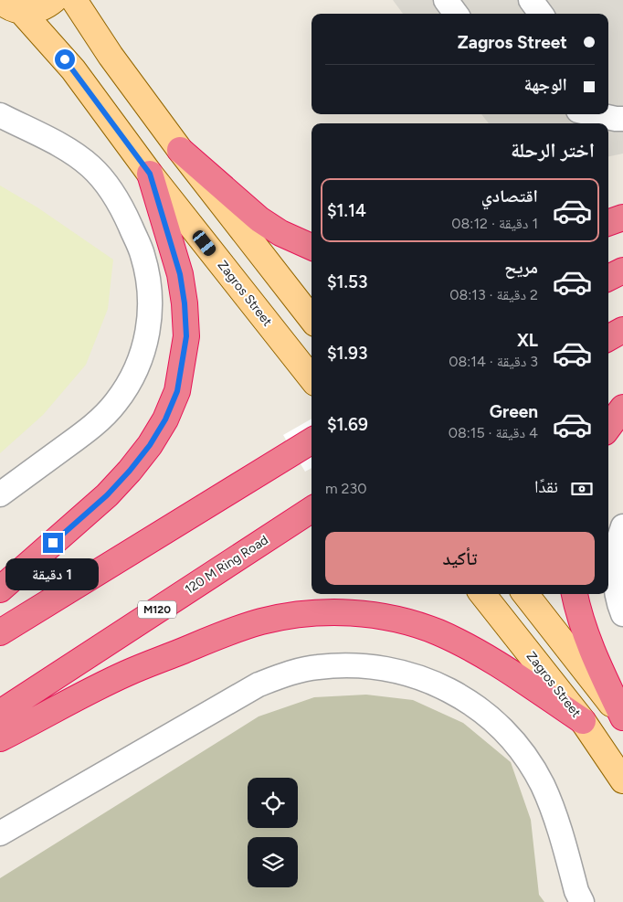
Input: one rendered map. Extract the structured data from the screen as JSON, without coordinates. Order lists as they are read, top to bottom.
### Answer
{
  "streets": {
    "highway": ["120 M Ring Road", "M120"],
    "main road": ["Zagros Street"]
  },
  "page": {
    "banner": ["Zagros Street", "الوجهة"],
    "heading": "اختر الرحلة",
    "list": [
      {
        "name": "اقتصادي",
        "note": "1 دقيقة · 08:12",
        "value": "$1.14"
      },
      {
        "name": "مريح",
        "note": "2 دقيقة · 08:13",
        "value": "$1.53"
      },
      {
        "name": "XL",
        "note": "3 دقيقة · 08:14",
        "value": "$1.93"
      },
      {
        "name": "Green",
        "note": "4 دقيقة · 08:15",
        "value": "$1.69"
      }
    ],
    "pay": ["نقدًا", "230 m"],
    "buttons": "تأكيد",
    "bubble": "1 دقيقة"
  }
}
